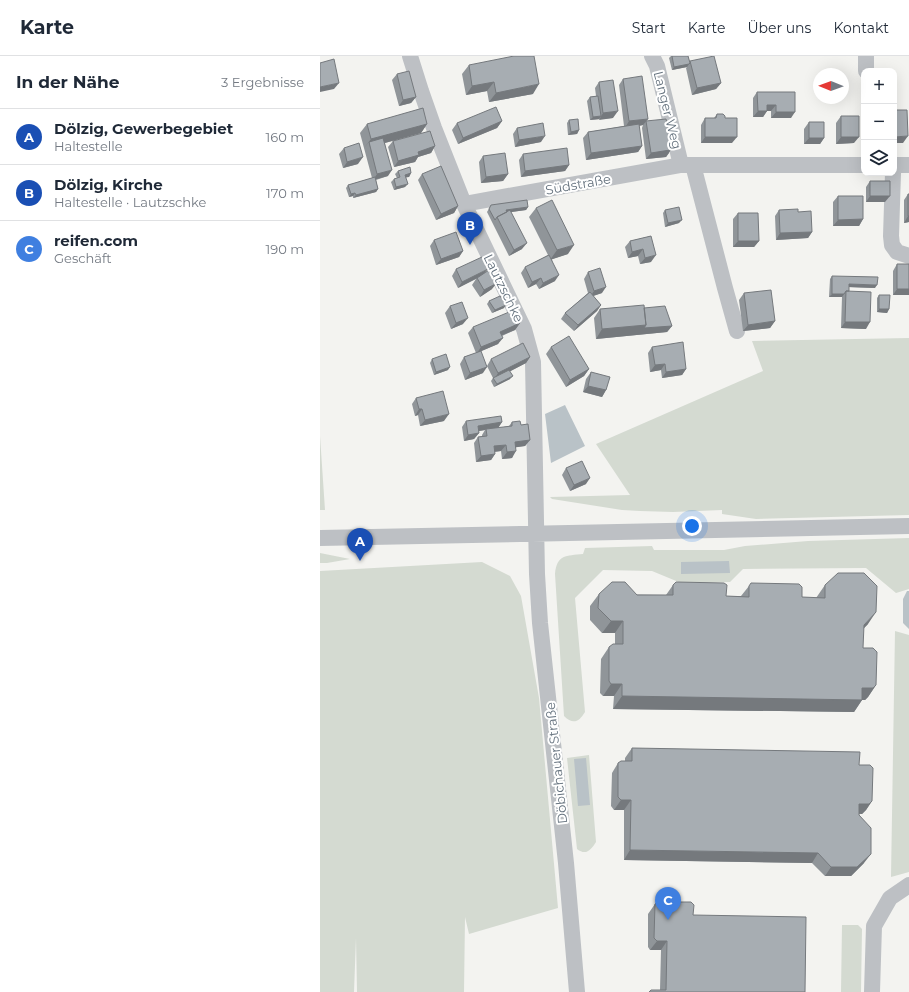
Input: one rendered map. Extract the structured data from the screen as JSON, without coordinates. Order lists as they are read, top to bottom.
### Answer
{
  "streets": {
    "street": [
      "Langer Weg",
      "Südstraße",
      "Lautzschke",
      "Döbichauer Straße"
    ]
  },
  "crossings": [
    ["Langer Weg", "Südstraße"],
    ["Südstraße", "Lautzschke"],
    ["Lautzschke", "Döbichauer Straße"]
  ],
  "north": "left",
  "page": {
    "header": "Karte",
    "nav": [
      "Start",
      "Karte",
      "Über uns",
      "Kontakt"
    ],
    "heading": ["In der Nähe", "3 Ergebnisse"],
    "map_buttons": ["+", "−"],
    "list": [
      {
        "mark": "A",
        "name": "Dölzig, Gewerbegebiet",
        "note": "Haltestelle",
        "value": "160 m"
      },
      {
        "mark": "B",
        "name": "Dölzig, Kirche",
        "note": "Haltestelle · Lautzschke",
        "value": "170 m"
      },
      {
        "mark": "C",
        "name": "reifen.com",
        "note": "Geschäft",
        "value": "190 m"
      }
    ],
    "pins": ["B", "A", "C"]
  }
}
